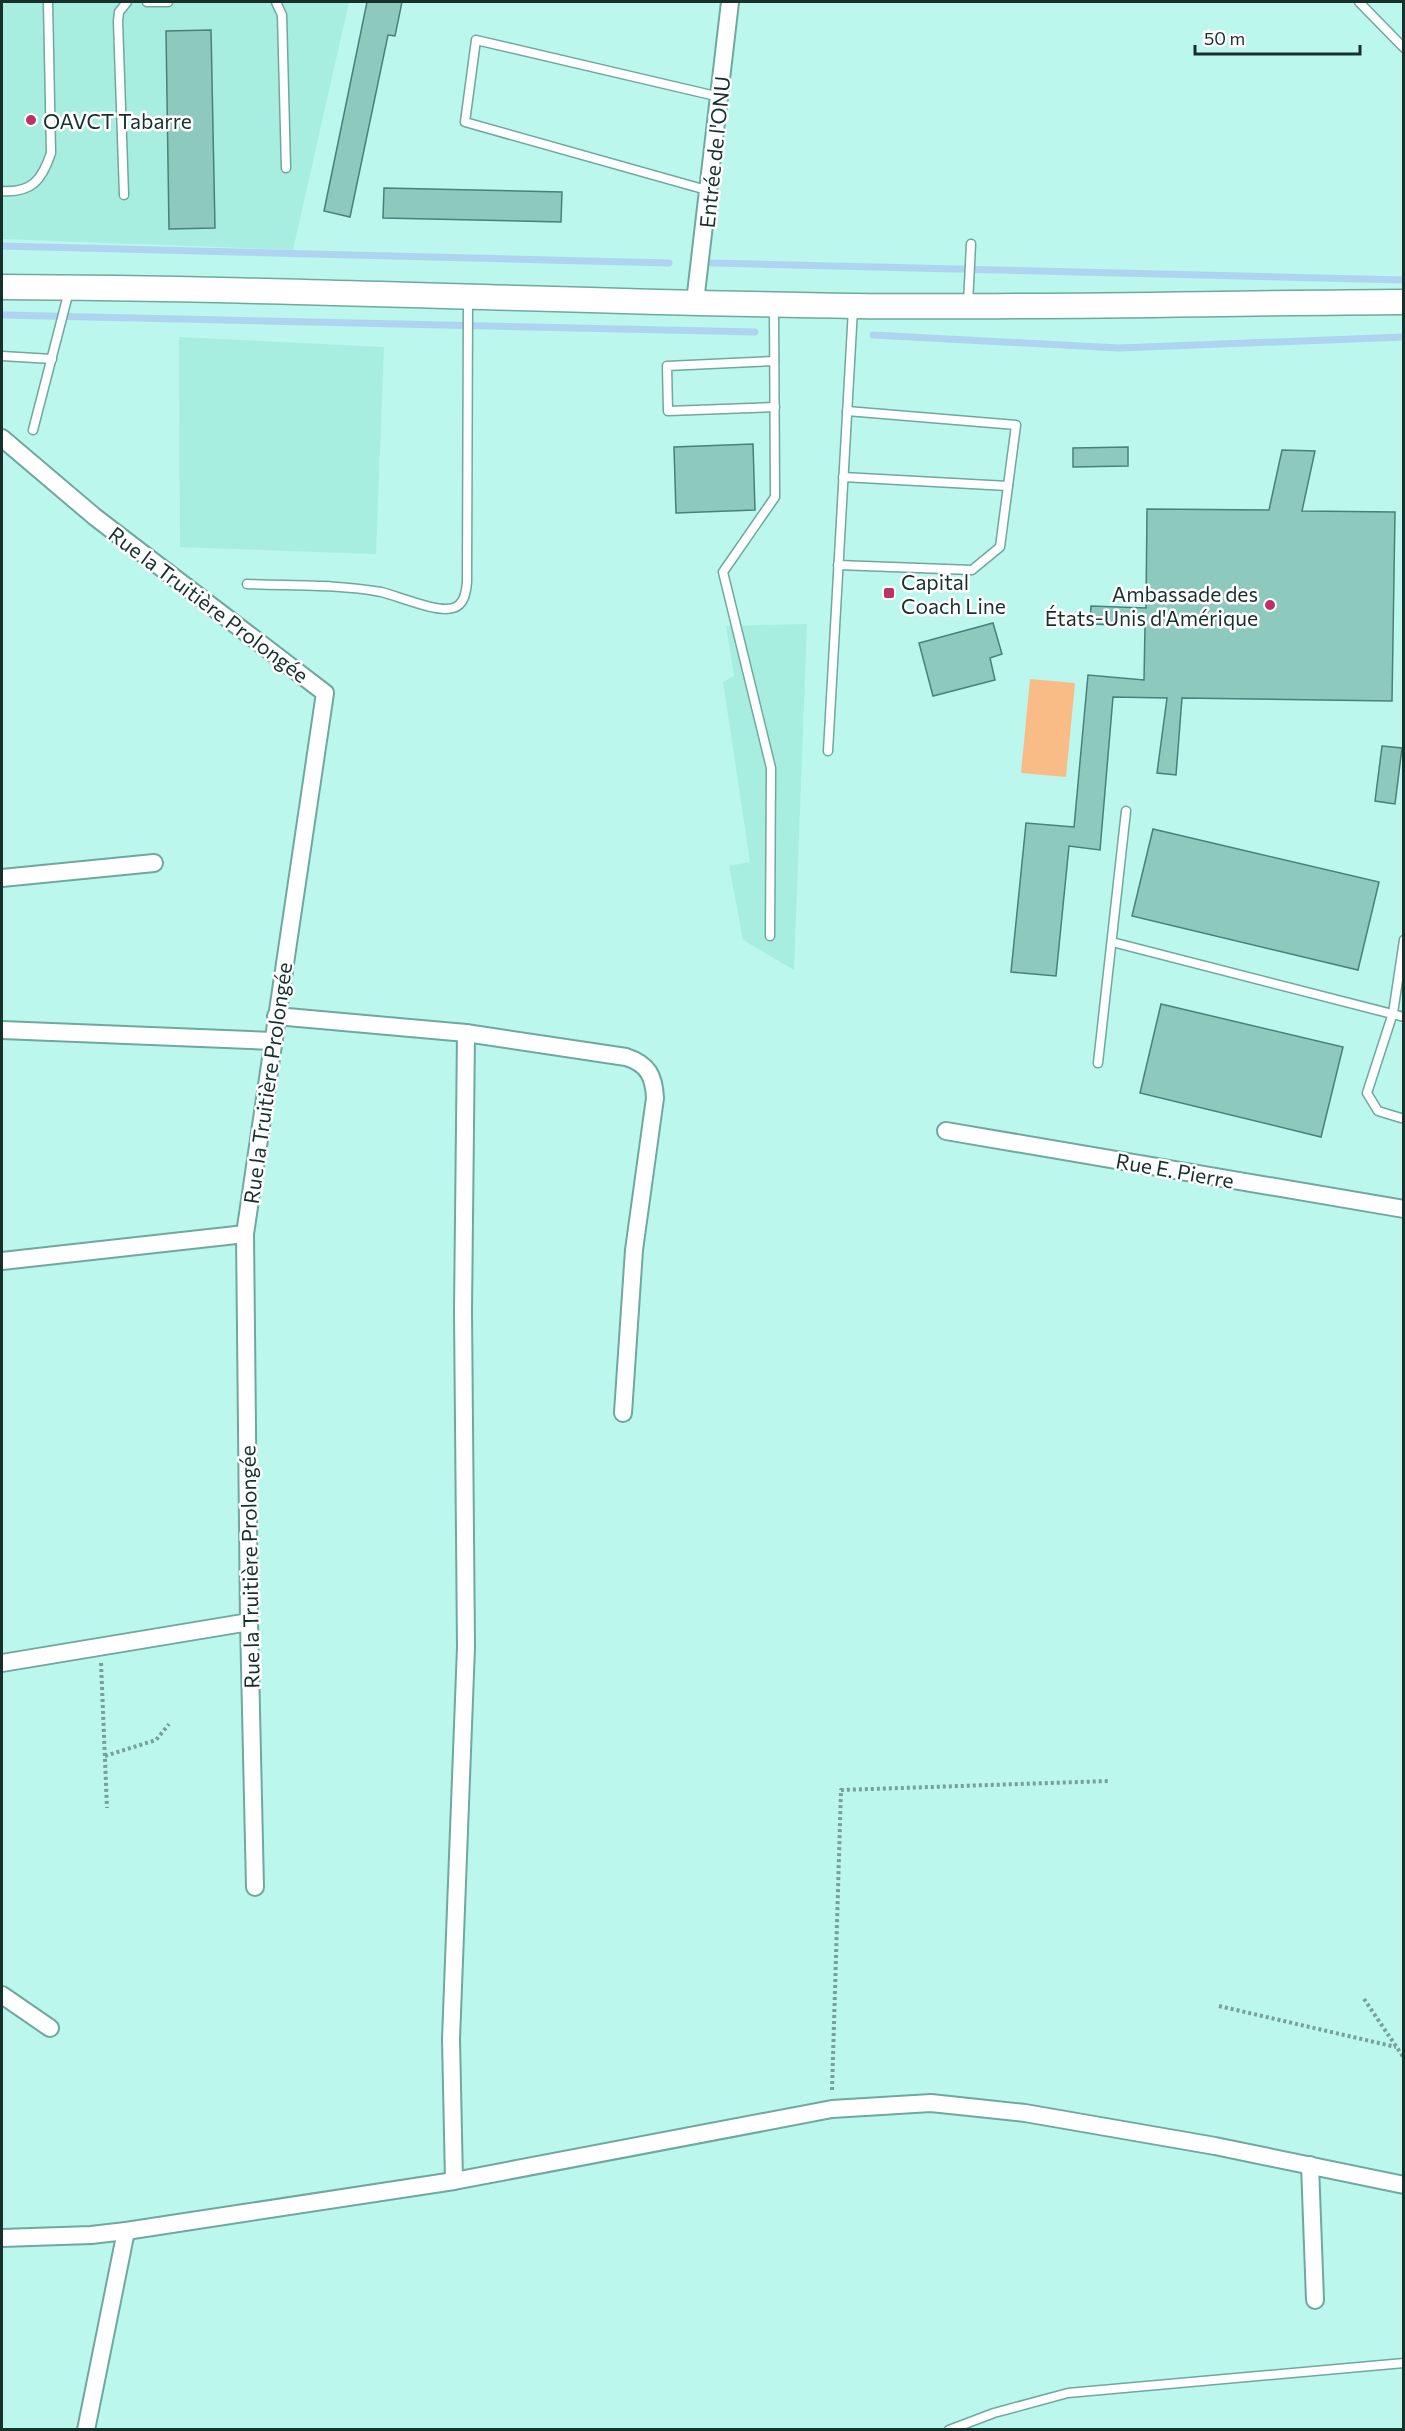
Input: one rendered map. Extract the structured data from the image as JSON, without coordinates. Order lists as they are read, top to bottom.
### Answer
{
  "streets": {
    "street": ["Entrée de l'ONU", "Rue la Truitière Prolongée", "Rue E. Pierre"]
  },
  "places": {
    "other": ["OAVCT Tabarre", "Ambassade des États-Unis d'Amérique"],
    "transit": ["Capital Coach Line"]
  },
  "scale_bar": "50 m"
}
